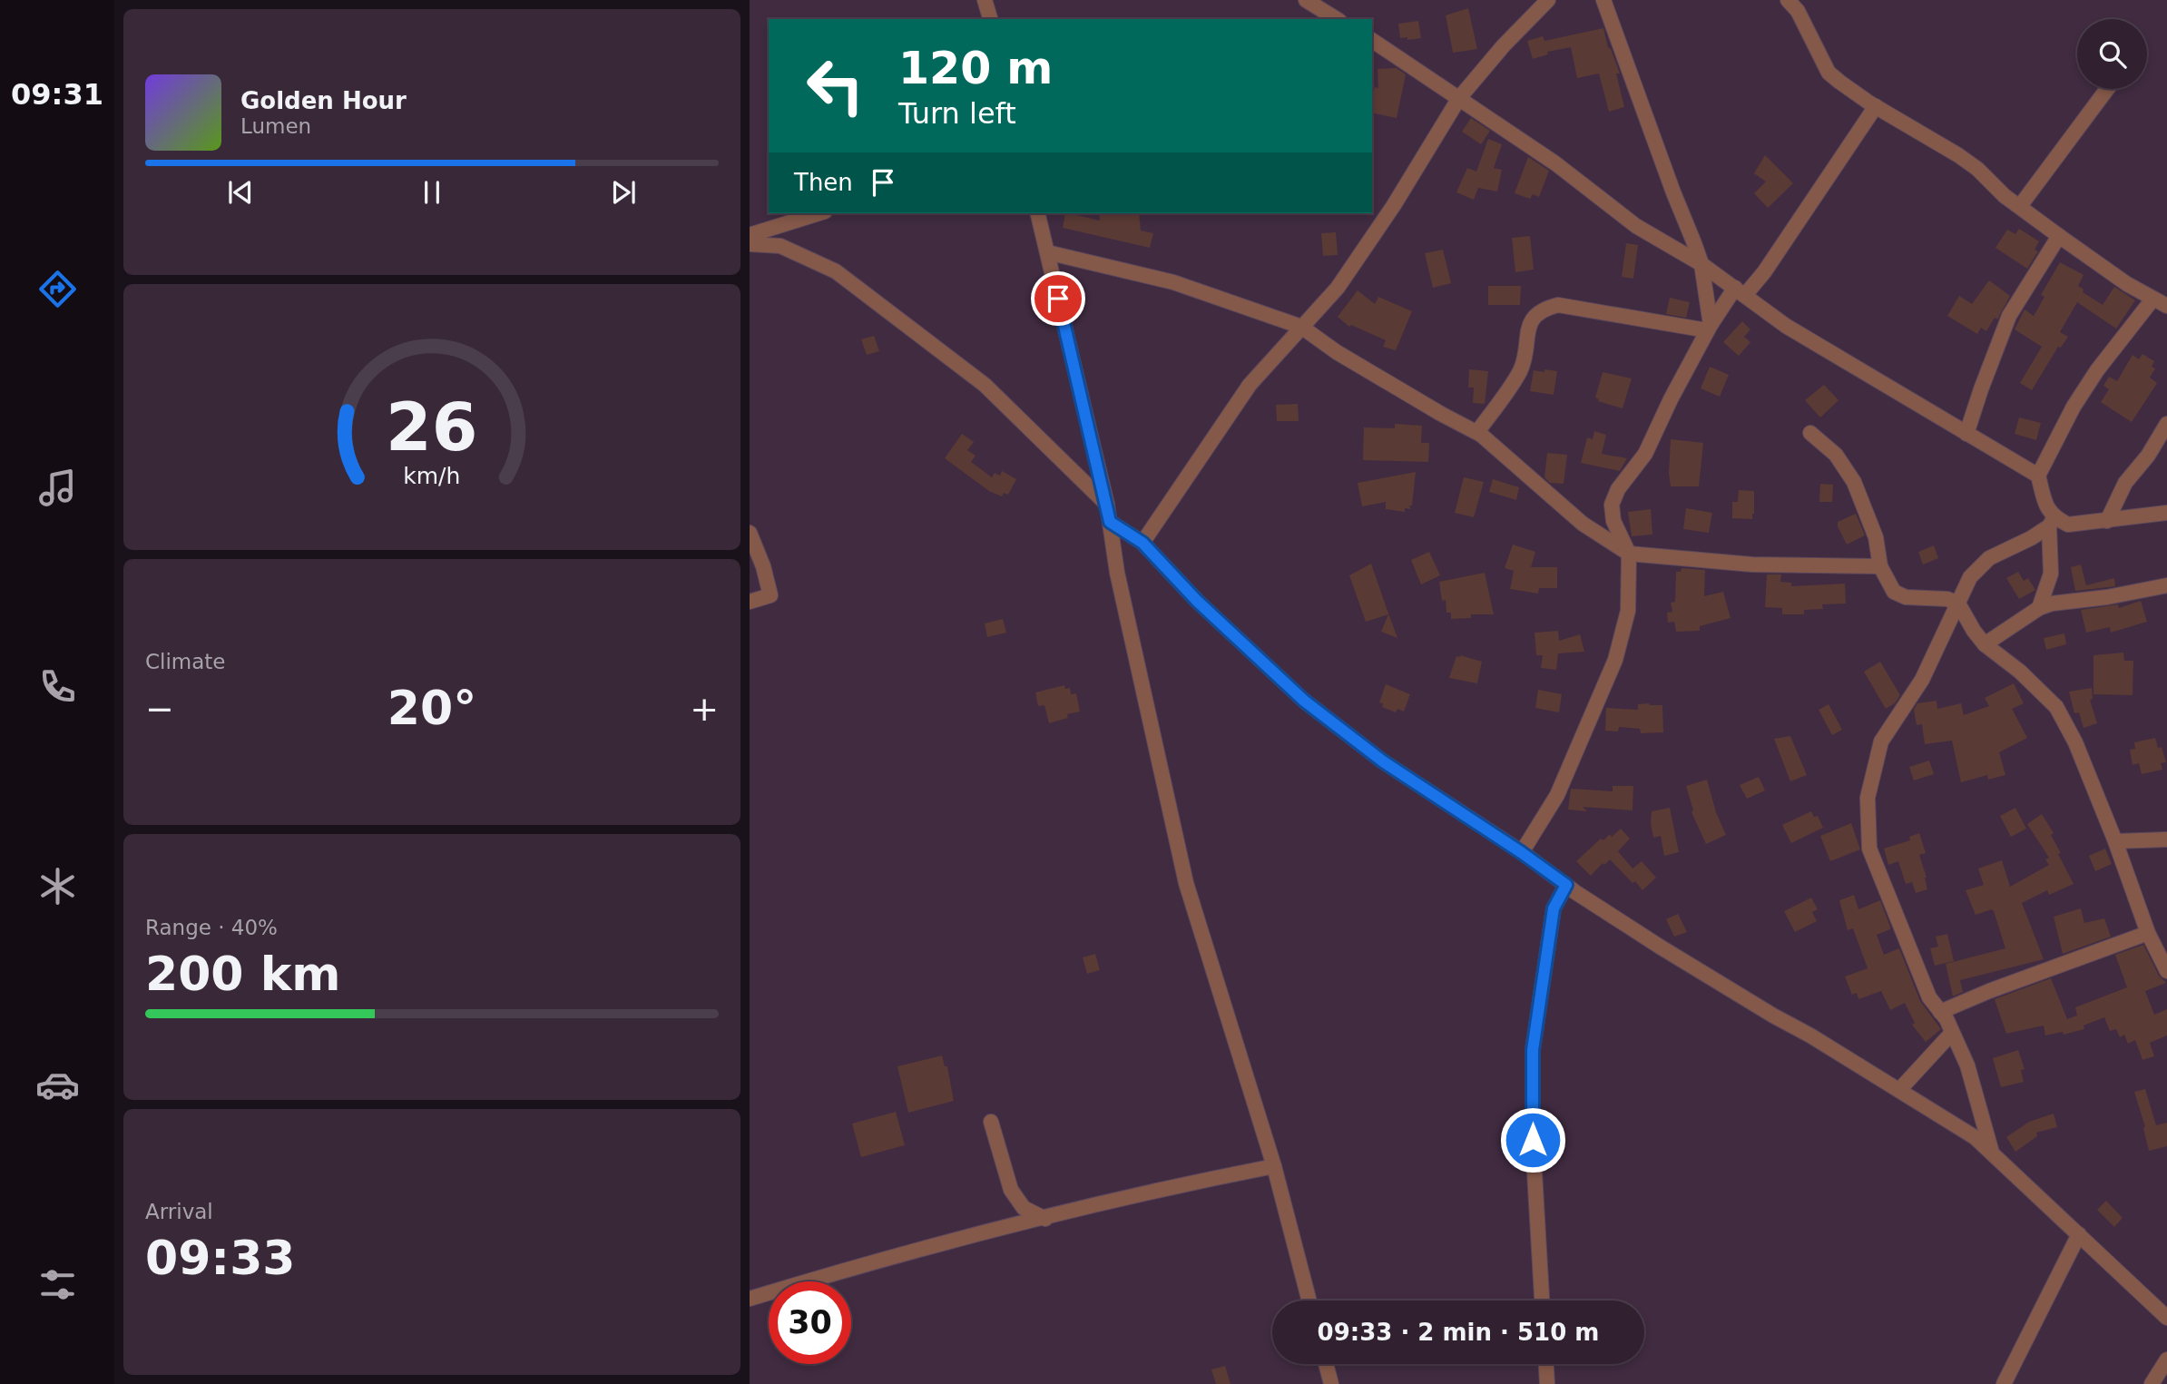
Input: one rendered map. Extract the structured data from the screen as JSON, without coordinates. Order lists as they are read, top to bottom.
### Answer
{
  "page": {
    "tabs": "09:31",
    "turn": ["120 m", "Turn left"],
    "song": ["Golden Hour", "Lumen"],
    "then": "Then",
    "tile": [
      "Climate",
      ["Range · 40%", "200 km"],
      ["Arrival", "09:33"]
    ],
    "heat": ["−", "20°", "+"],
    "limit": "30",
    "trip": "09:33 · 2 min · 510 m",
    "gauge": ["26", "km/h"]
  }
}
